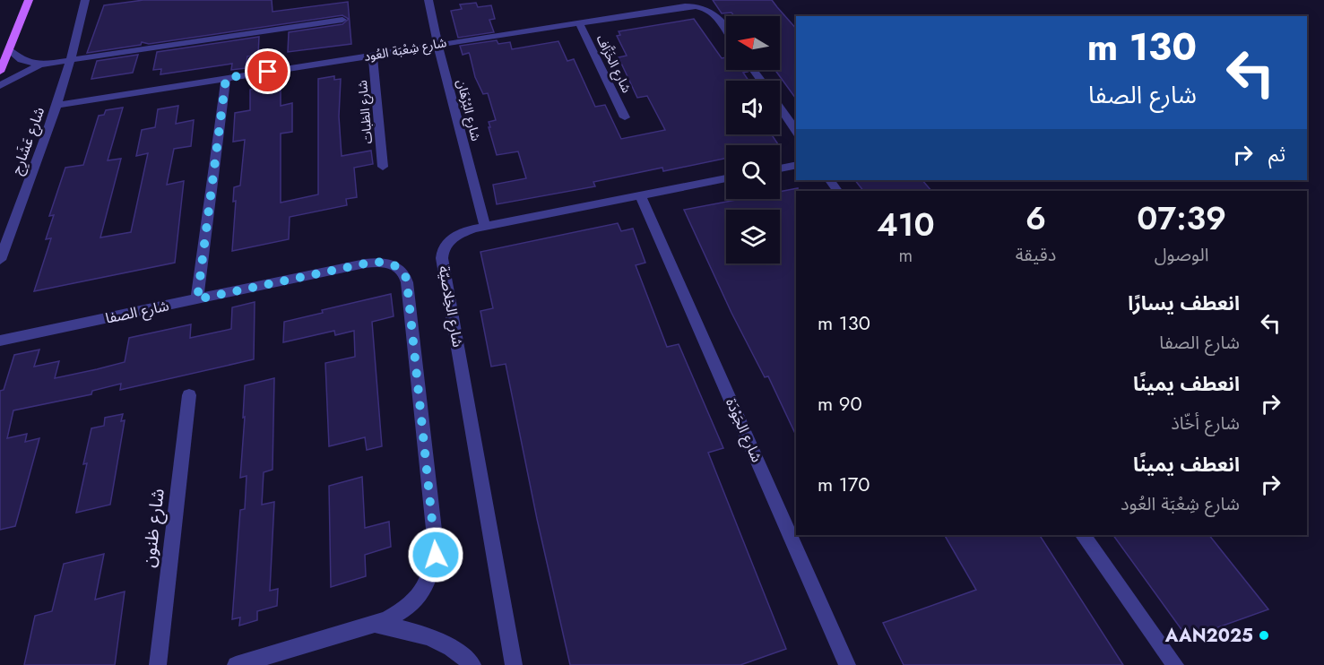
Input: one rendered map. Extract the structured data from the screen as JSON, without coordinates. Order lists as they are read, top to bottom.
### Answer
{
  "streets": {
    "street": [
      "شارع شِعْبَة العُود",
      "شارع الخَزَّاف",
      "شارع البُرْهَان",
      "شارع الظبات",
      "شارع عَشَارِج",
      "شارع الخِلاصيّة",
      "شارع الصفا",
      "شارع الجَوْدَة",
      "شارع ظنون"
    ]
  },
  "crossings": [
    ["شارع شِعْبَة العُود", "شارع الخَزَّاف"],
    ["شارع شِعْبَة العُود", "شارع البُرْهَان"],
    ["شارع شِعْبَة العُود", "شارع الظبات"],
    ["شارع شِعْبَة العُود", "شارع عَشَارِج"],
    ["شارع البُرْهَان", "شارع الخِلاصيّة"],
    ["شارع الخِلاصيّة", "شارع الجَوْدَة"]
  ],
  "places": ["AAN2025"],
  "north": "left",
  "page": {
    "turn": ["130 m", "شارع الصفا"],
    "then": "ثم",
    "eta": [
      "07:39",
      "الوصول",
      "6",
      "دقيقة",
      "410",
      "m"
    ],
    "list": [
      {
        "name": "انعطف يسارًا",
        "note": "شارع الصفا",
        "value": "130 m"
      },
      {
        "name": "انعطف يمينًا",
        "note": "شارع أخّاذ",
        "value": "90 m"
      },
      {
        "name": "انعطف يمينًا",
        "note": "شارع شِعْبَة العُود",
        "value": "170 m"
      }
    ]
  }
}
